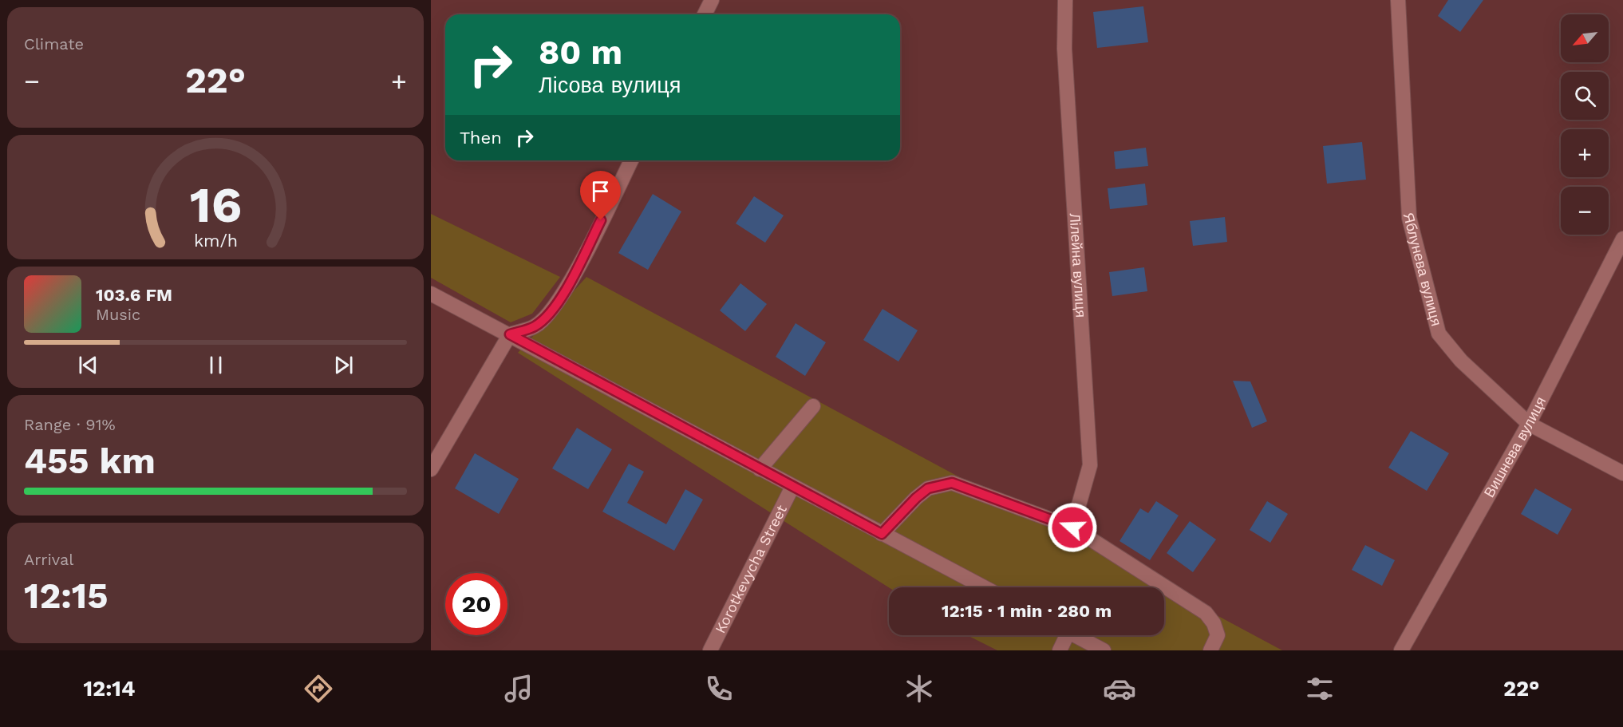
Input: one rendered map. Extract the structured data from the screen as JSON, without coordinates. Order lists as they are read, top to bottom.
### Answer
{
  "streets": {
    "street": [
      "Лілейна вулиця",
      "Яблунева вулиця",
      "Вишнева вулиця",
      "Korotkevycha Street"
    ]
  },
  "crossings": [
    ["Яблунева вулиця", "Вишнева вулиця"]
  ],
  "north": "bottom left",
  "page": {
    "tile": [
      "Climate",
      ["Range · 91%", "455 km"],
      ["Arrival", "12:15"]
    ],
    "map_buttons": ["+", "−"],
    "turn": ["80 m", "Лісова вулиця"],
    "heat": ["−", "22°", "+"],
    "then": "Then",
    "song": ["103.6 FM", "Music"],
    "limit": "20",
    "trip": "12:15 · 1 min · 280 m",
    "tabs": ["12:14", "22°"],
    "gauge": ["16", "km/h"]
  }
}
